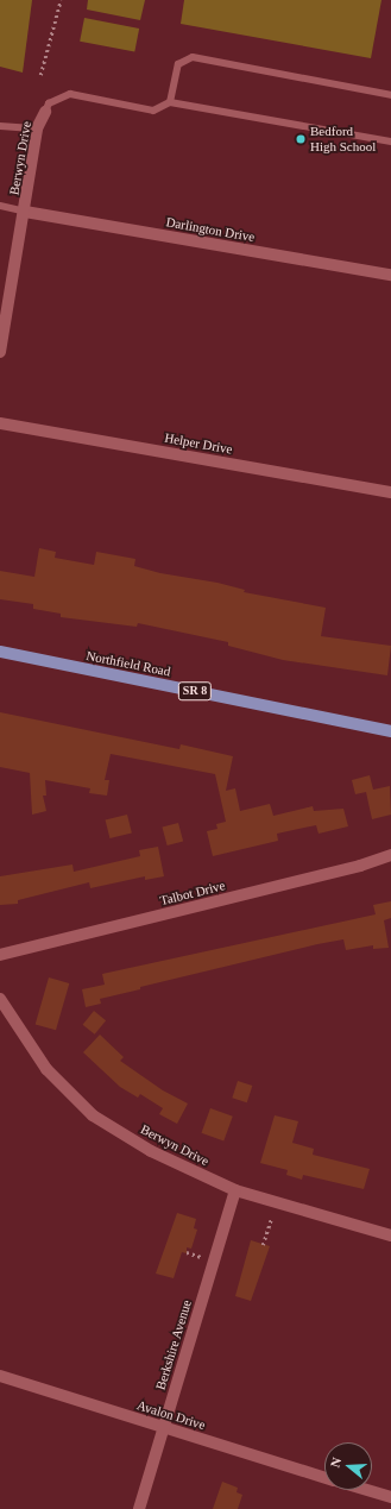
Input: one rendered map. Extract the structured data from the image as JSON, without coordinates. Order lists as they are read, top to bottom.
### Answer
{
  "streets": {
    "main road": ["Northfield Road", "SR 8"],
    "street": [
      "Berwyn Drive",
      "Darlington Drive",
      "Helper Drive",
      "Talbot Drive",
      "Berkshire Avenue",
      "Avalon Drive"
    ]
  },
  "crossings": [
    ["Berwyn Drive", "Darlington Drive"],
    ["Berwyn Drive", "Berkshire Avenue"],
    ["Berkshire Avenue", "Avalon Drive"]
  ],
  "places": ["Bedford High School"],
  "north": "left"
}
